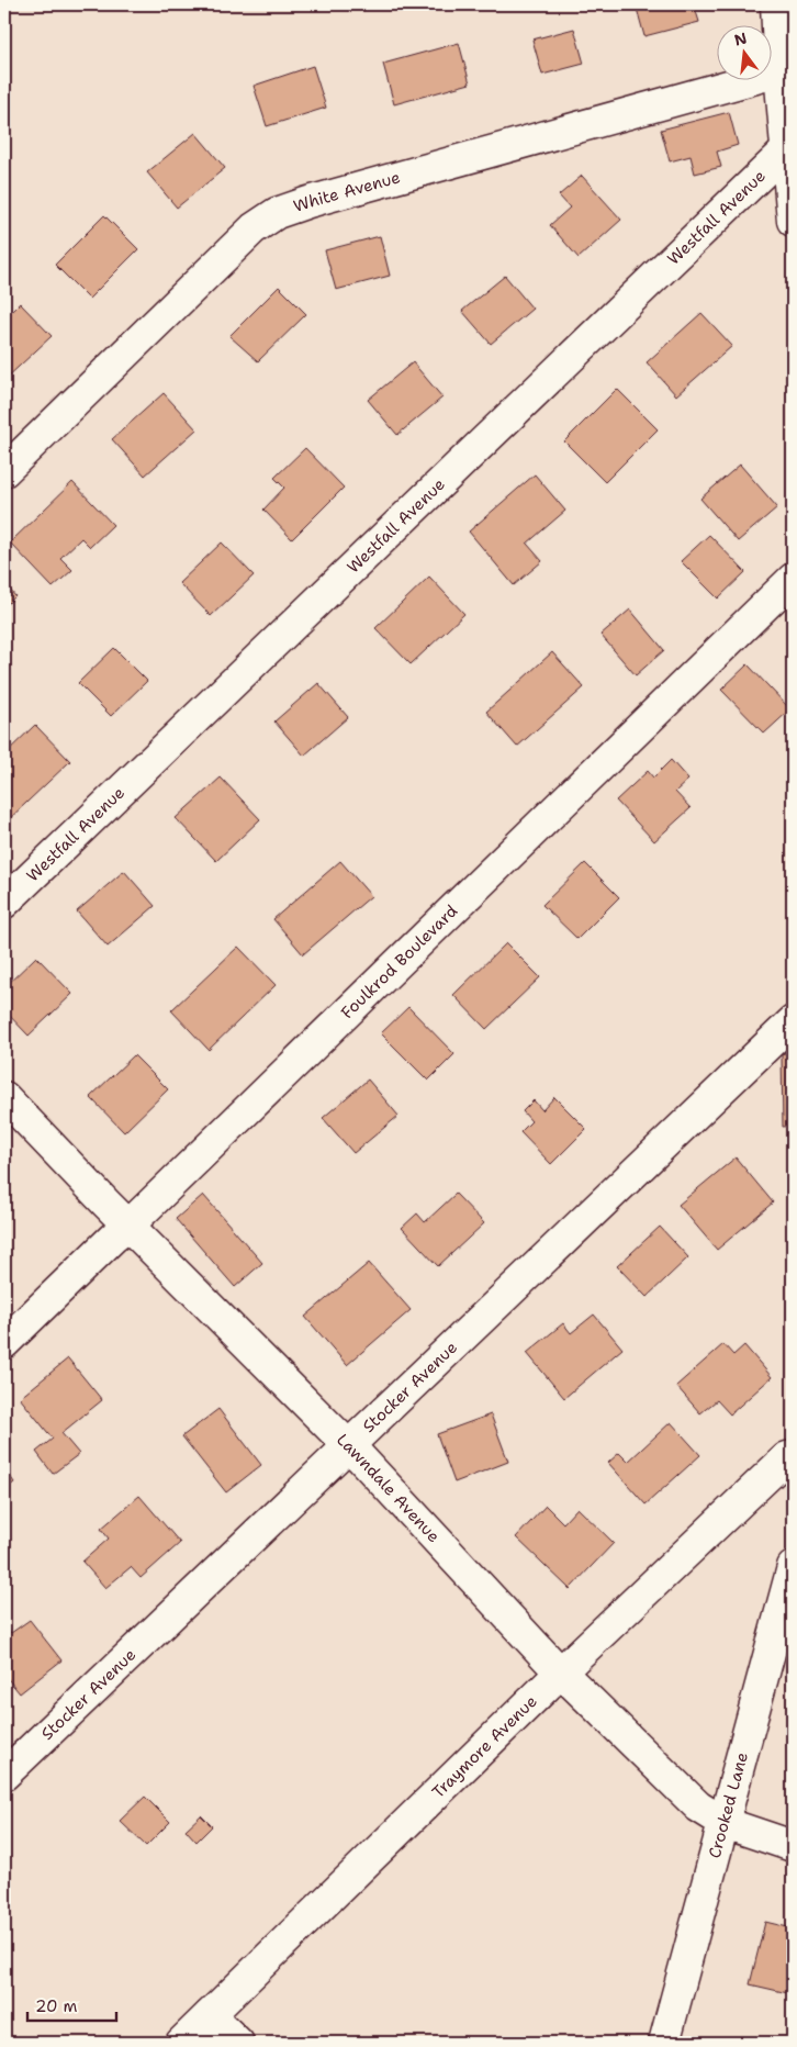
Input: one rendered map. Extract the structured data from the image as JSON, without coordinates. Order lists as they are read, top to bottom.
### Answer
{
  "streets": {
    "street": [
      "White Avenue",
      "Westfall Avenue",
      "Foulkrod Boulevard",
      "Stocker Avenue",
      "Lawndale Avenue",
      "Traymore Avenue",
      "Crooked Lane"
    ]
  },
  "crossings": [
    ["Foulkrod Boulevard", "Lawndale Avenue"],
    ["Stocker Avenue", "Lawndale Avenue"],
    ["Lawndale Avenue", "Traymore Avenue"],
    ["Lawndale Avenue", "Crooked Lane"]
  ],
  "scale_bar": "20 m",
  "north": "top"
}
